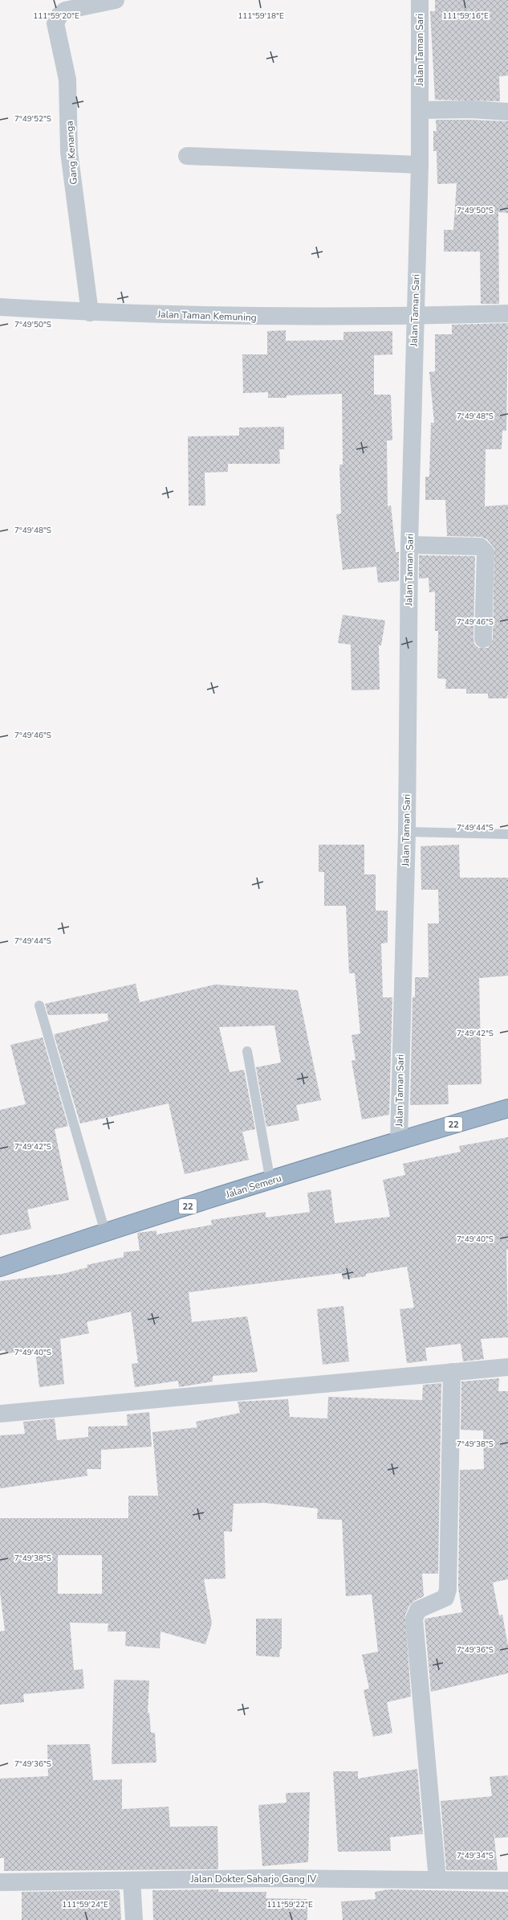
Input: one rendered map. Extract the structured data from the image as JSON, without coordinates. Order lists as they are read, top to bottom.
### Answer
{
  "streets": {
    "highway": ["22", "Jalan Semeru"],
    "street": [
      "Jalan Taman Sari",
      "Gang Kenanga",
      "Jalan Taman Kemuning",
      "Jalan Dokter Saharjo Gang IV"
    ]
  },
  "crossings": [
    ["Jalan Taman Sari", "Jalan Taman Kemuning"],
    ["Jalan Taman Sari", "Jalan Semeru"],
    ["Gang Kenanga", "Jalan Taman Kemuning"]
  ],
  "coordinates": [
    "111°59'20\"E",
    "111°59'18\"E",
    "111°59'16\"E",
    "7°49'52\"S",
    "7°49'50\"S",
    "7°49'48\"S",
    "7°49'46\"S",
    "7°49'44\"S",
    "7°49'42\"S",
    "7°49'40\"S",
    "7°49'38\"S",
    "7°49'36\"S",
    "7°49'34\"S",
    "111°59'24\"E",
    "111°59'22\"E"
  ]
}
